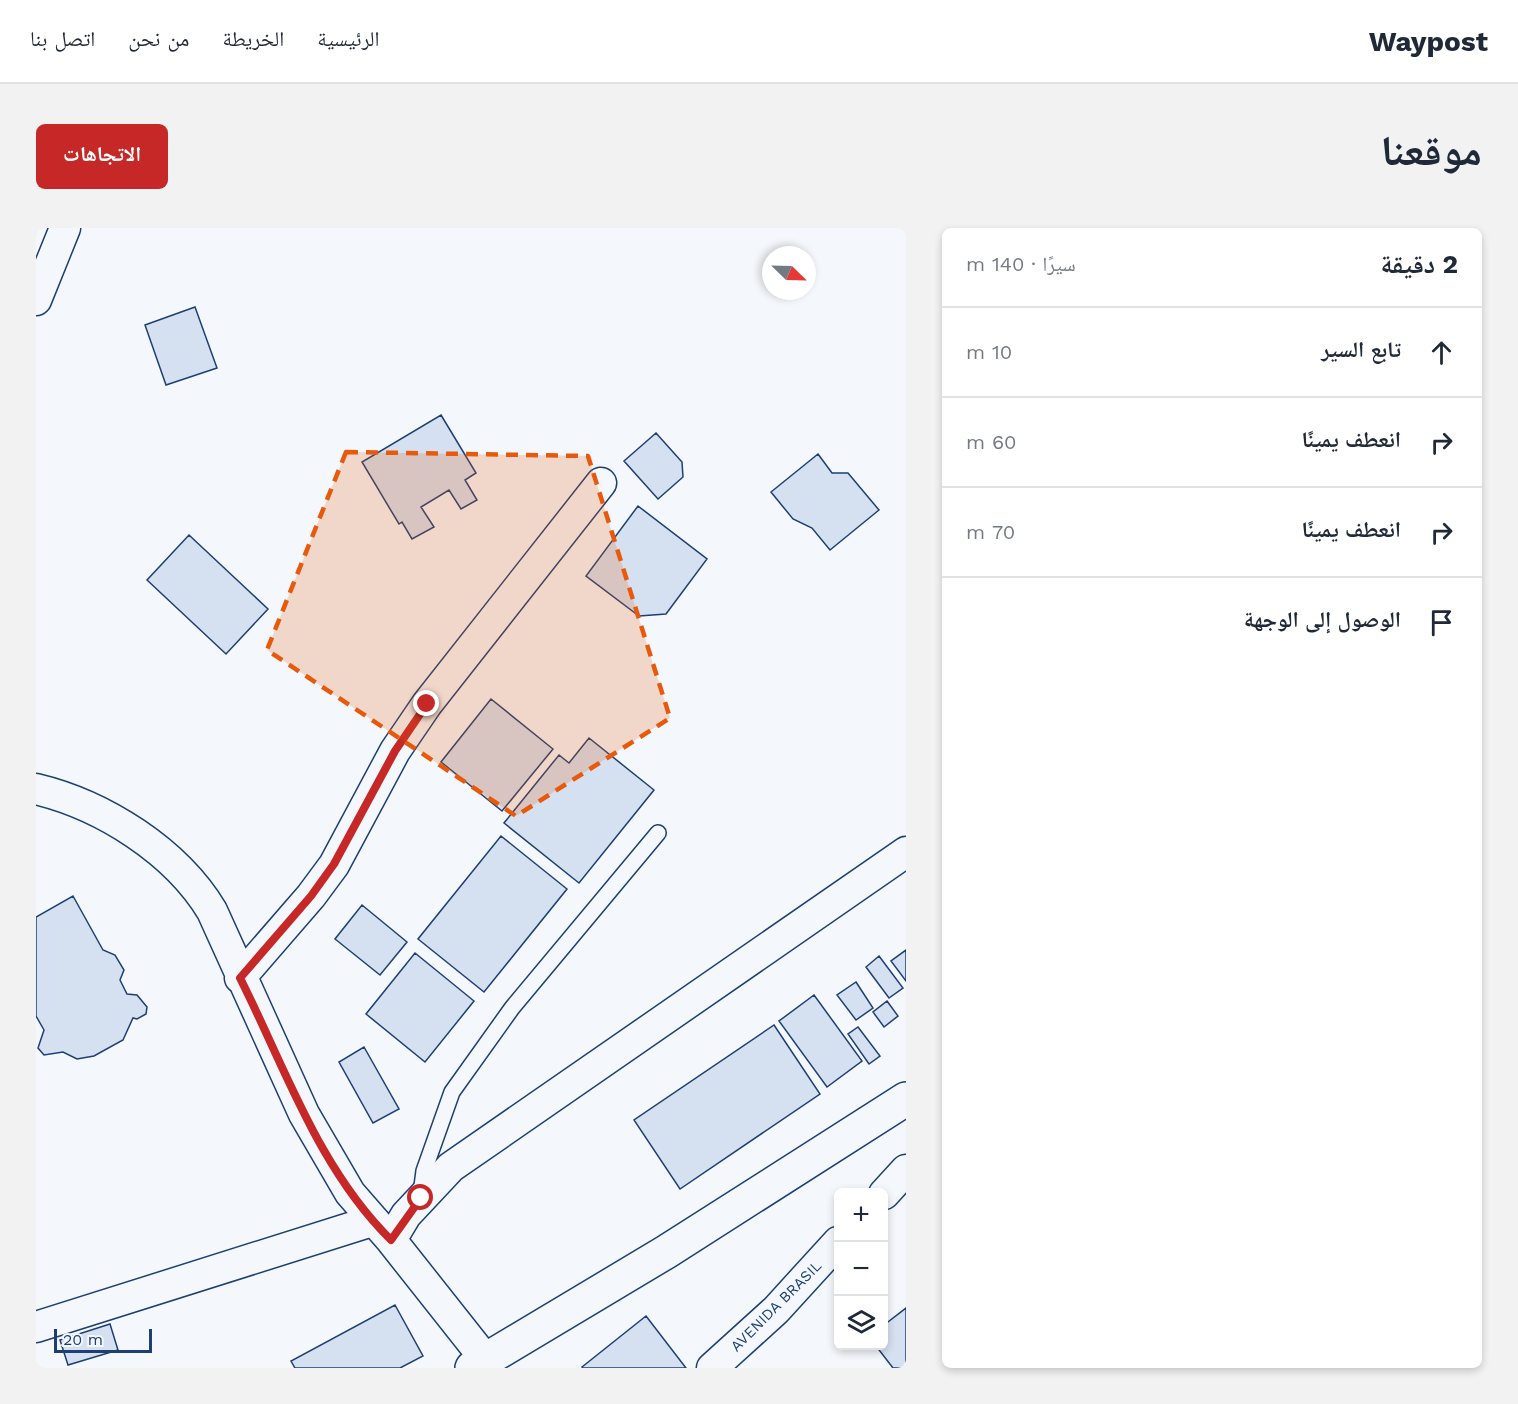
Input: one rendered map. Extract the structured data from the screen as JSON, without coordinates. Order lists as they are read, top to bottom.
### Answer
{
  "streets": {
    "street": ["AVENIDA BRASIL"]
  },
  "scale_bar": "20 m",
  "north": "bottom right",
  "page": {
    "header": "Waypost",
    "nav": [
      "الرئيسية",
      "الخريطة",
      "من نحن",
      "اتصل بنا"
    ],
    "title": "موقعنا",
    "buttons": "الاتجاهات",
    "heading": ["2 دقيقة", "سيرًا · 140 m"],
    "list": [
      ["تابع السير", "10 m"],
      ["انعطف يمينًا", "60 m"],
      ["انعطف يمينًا", "70 m"],
      "الوصول إلى الوجهة"
    ],
    "map_buttons": ["+", "−"],
    "scale": "20 m"
  }
}
